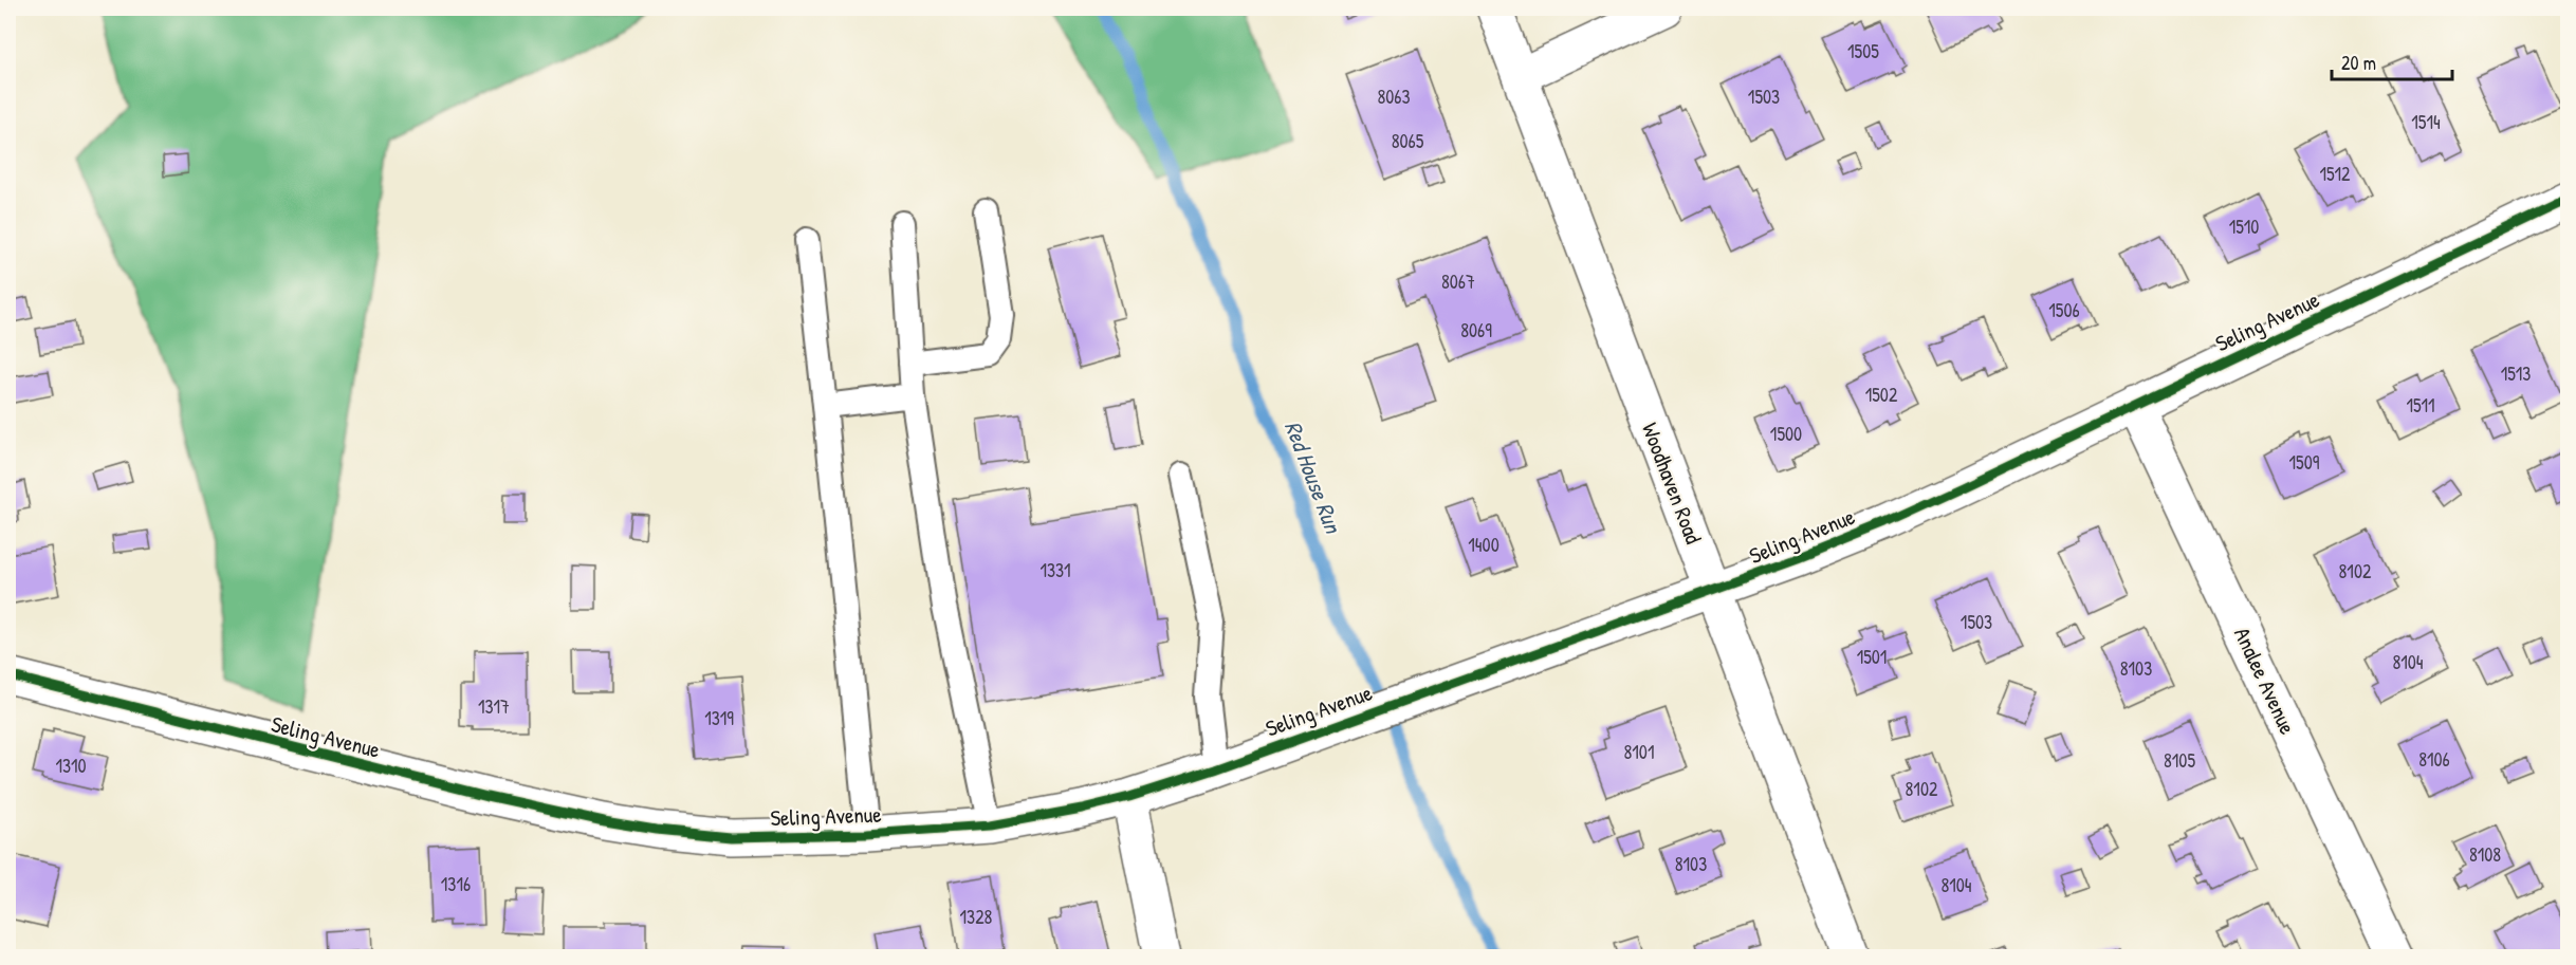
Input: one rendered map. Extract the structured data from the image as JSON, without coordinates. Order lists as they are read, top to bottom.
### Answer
{
  "streets": {
    "street": ["Seling Avenue", "Woodhaven Road", "Analee Avenue"]
  },
  "crossings": [
    ["Seling Avenue", "Woodhaven Road"],
    ["Seling Avenue", "Analee Avenue"]
  ],
  "water": ["Red House Run"],
  "house_numbers": [
    "1505",
    "8063",
    "1503",
    "1514",
    "8065",
    "1512",
    "1510",
    "8067",
    "1506",
    "8069",
    "1513",
    "1502",
    "1511",
    "1500",
    "1509",
    "1400",
    "1331",
    "8102",
    "1503",
    "1501",
    "8104",
    "8103",
    "1317",
    "1319",
    "8101",
    "8106",
    "8105",
    "1310",
    "8102",
    "8108",
    "8103",
    "1316",
    "8104",
    "1328"
  ],
  "scale_bar": "20 m"
}
